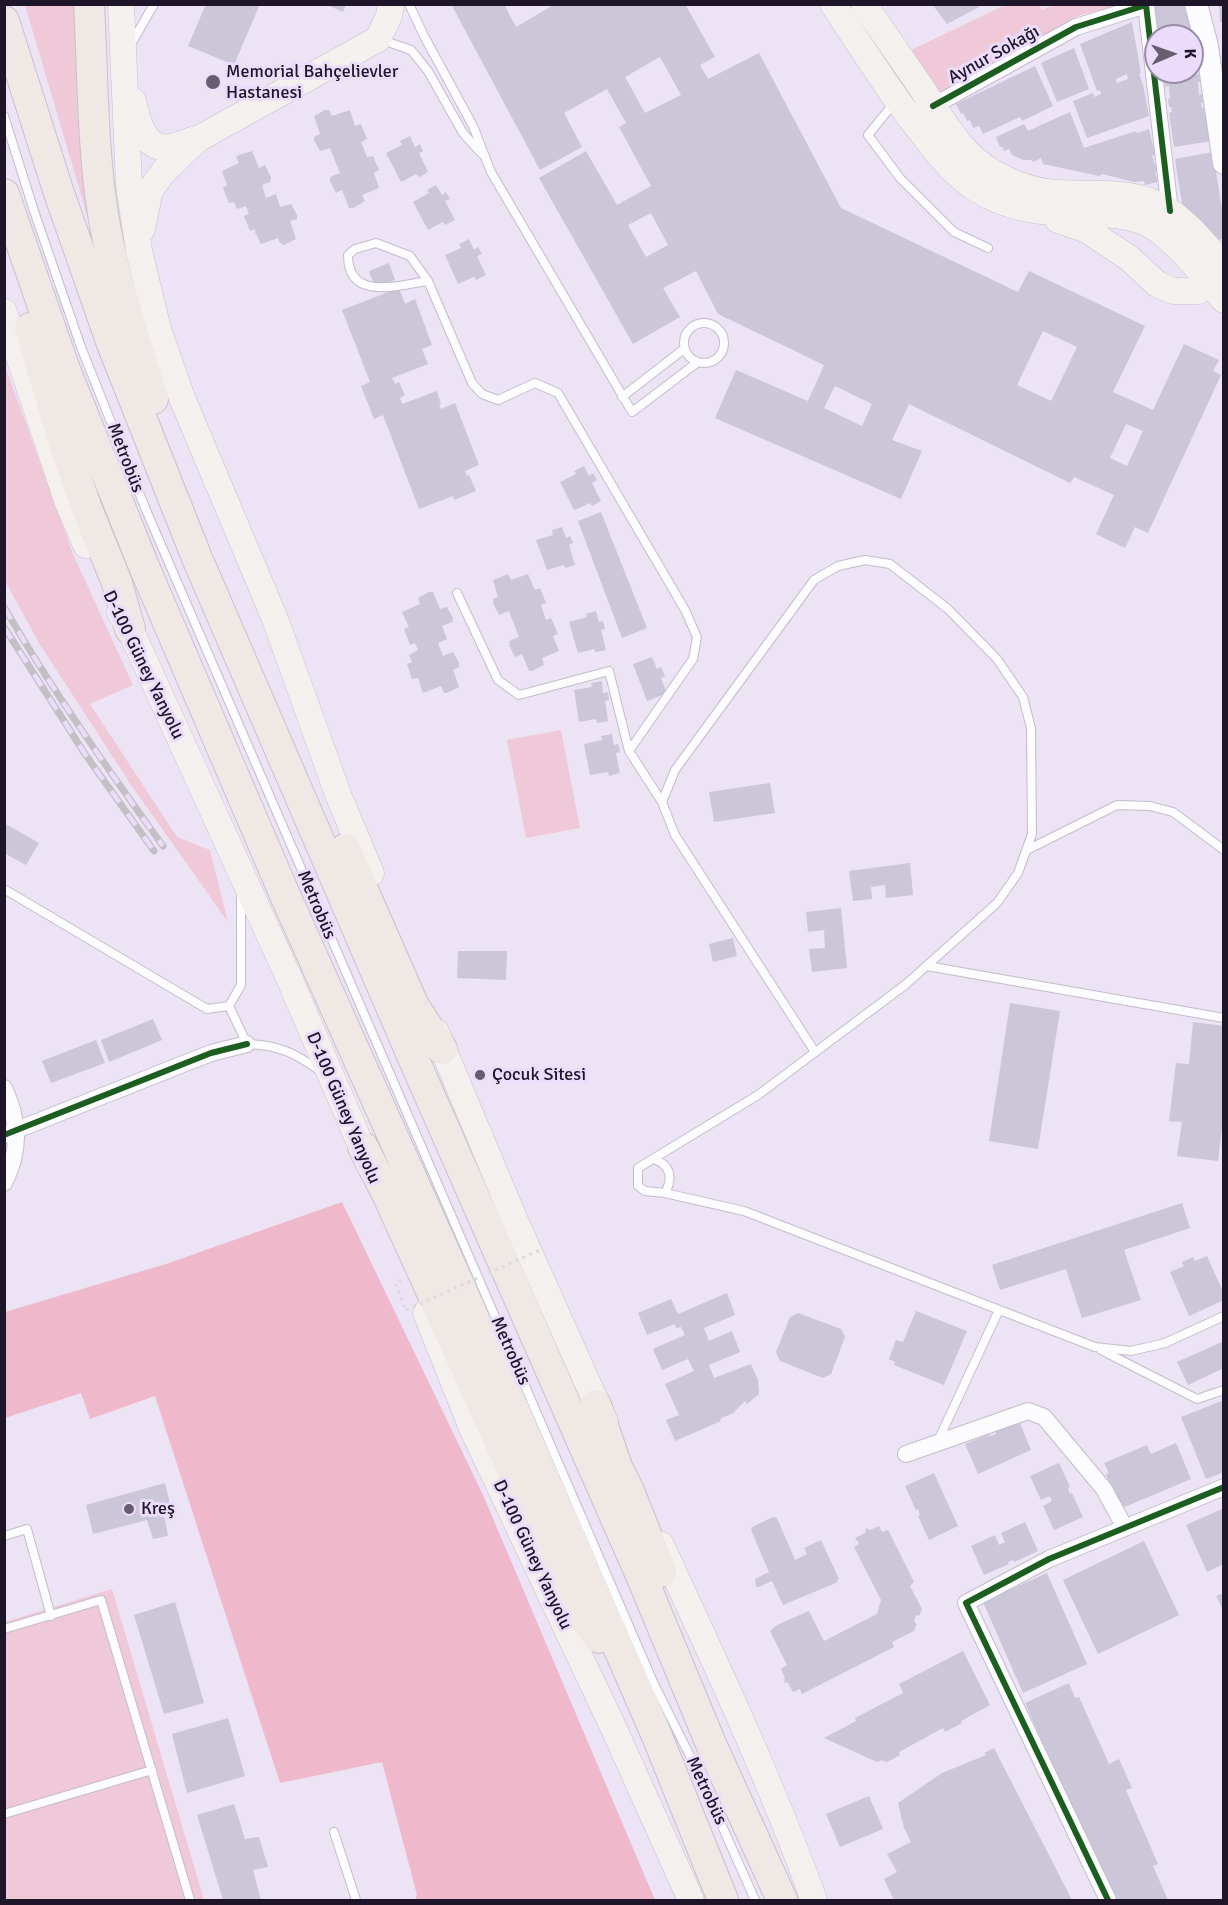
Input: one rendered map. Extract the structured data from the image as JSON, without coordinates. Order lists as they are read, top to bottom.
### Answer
{
  "streets": {
    "main road": ["D-100 Güney Yanyolu"],
    "street": ["Aynur Sokağı"],
    "lane": ["Metrobüs"]
  },
  "places": ["Memorial Bahçelievler Hastanesi", "Çocuk Sitesi", "Kreş"],
  "north": "right"
}
